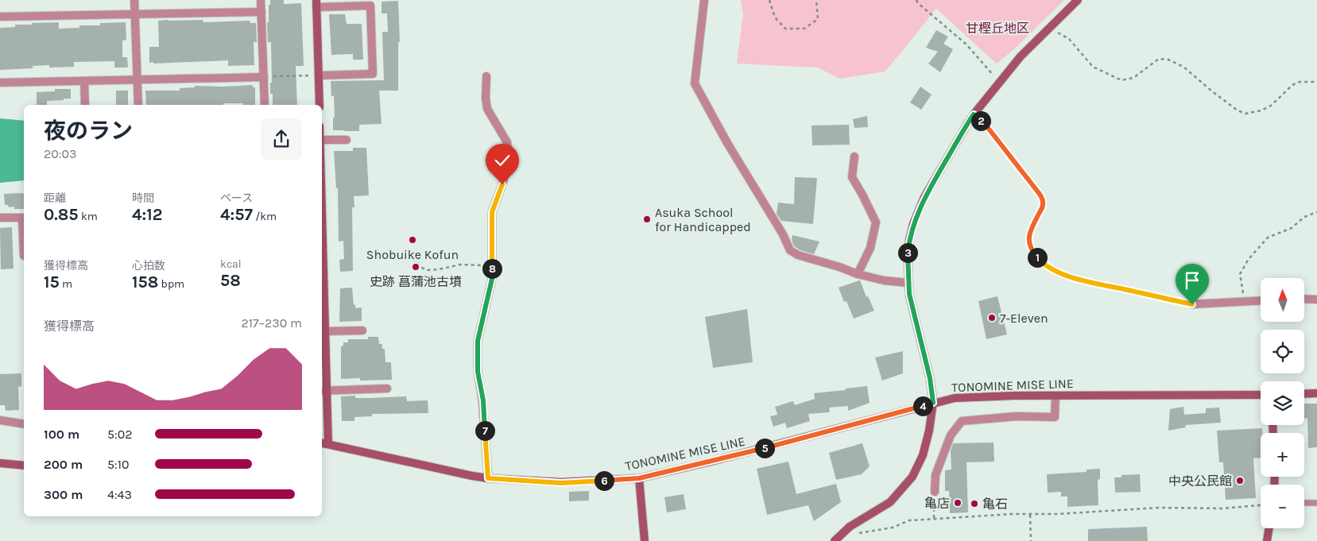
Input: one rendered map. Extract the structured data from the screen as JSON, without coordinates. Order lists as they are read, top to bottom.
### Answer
{
  "streets": {
    "main road": ["TONOMINE MISE LINE"]
  },
  "parks": ["甘樫丘地区"],
  "places": [
    "Asuka School for Handicapped",
    "Shobuike Kofun",
    "史跡 菖蒲池古墳",
    "7-Eleven",
    "中央公民館",
    "亀店",
    "亀石"
  ],
  "north": "top",
  "page": {
    "heading": ["夜のラン", "20:03"],
    "pins": [
      "2",
      "3",
      "1",
      "8",
      "4",
      "7",
      "5",
      "6"
    ],
    "stats": [
      ["距離", "0.85 km"],
      ["時間", "4:12"],
      ["ペース", "4:57 /km"],
      ["獲得標高", "15 m"],
      ["心拍数", "158 bpm"],
      ["kcal", "58"]
    ],
    "map_buttons": ["+", "−"],
    "chart": ["獲得標高", "217–230 m"],
    "list": [
      {
        "name": "100 m",
        "note": "5:02"
      },
      {
        "name": "200 m",
        "note": "5:10"
      },
      {
        "name": "300 m",
        "note": "4:43"
      }
    ]
  }
}
